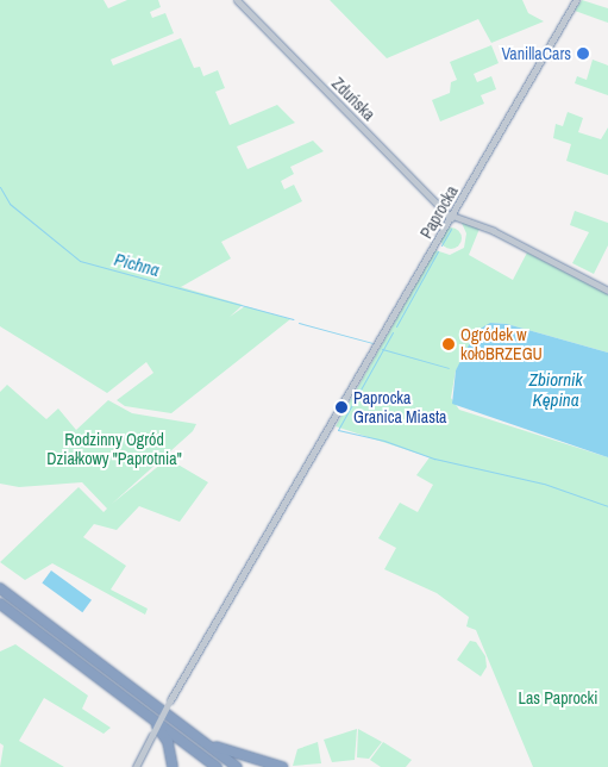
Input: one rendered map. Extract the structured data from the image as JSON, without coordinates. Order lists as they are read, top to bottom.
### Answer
{
  "streets": {
    "street": ["Zduńska", "Paprocka"]
  },
  "crossings": [
    ["Zduńska", "Paprocka"]
  ],
  "water": ["Pichna", "Zbiornik Kępina"],
  "parks": ["Rodzinny Ogród Działkowy \"Paprotnia\"", "Las Paprocki"],
  "places": ["VanillaCars", "Ogródek w kołoBRZEGU", "Paprocka Granica Miasta"]
}
